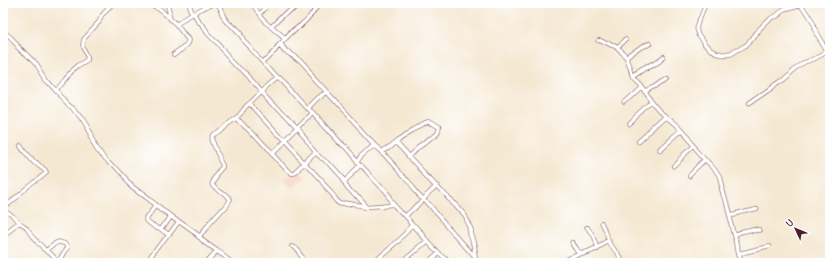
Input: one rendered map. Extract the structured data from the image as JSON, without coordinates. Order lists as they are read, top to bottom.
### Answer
{
  "north": "top left"
}
